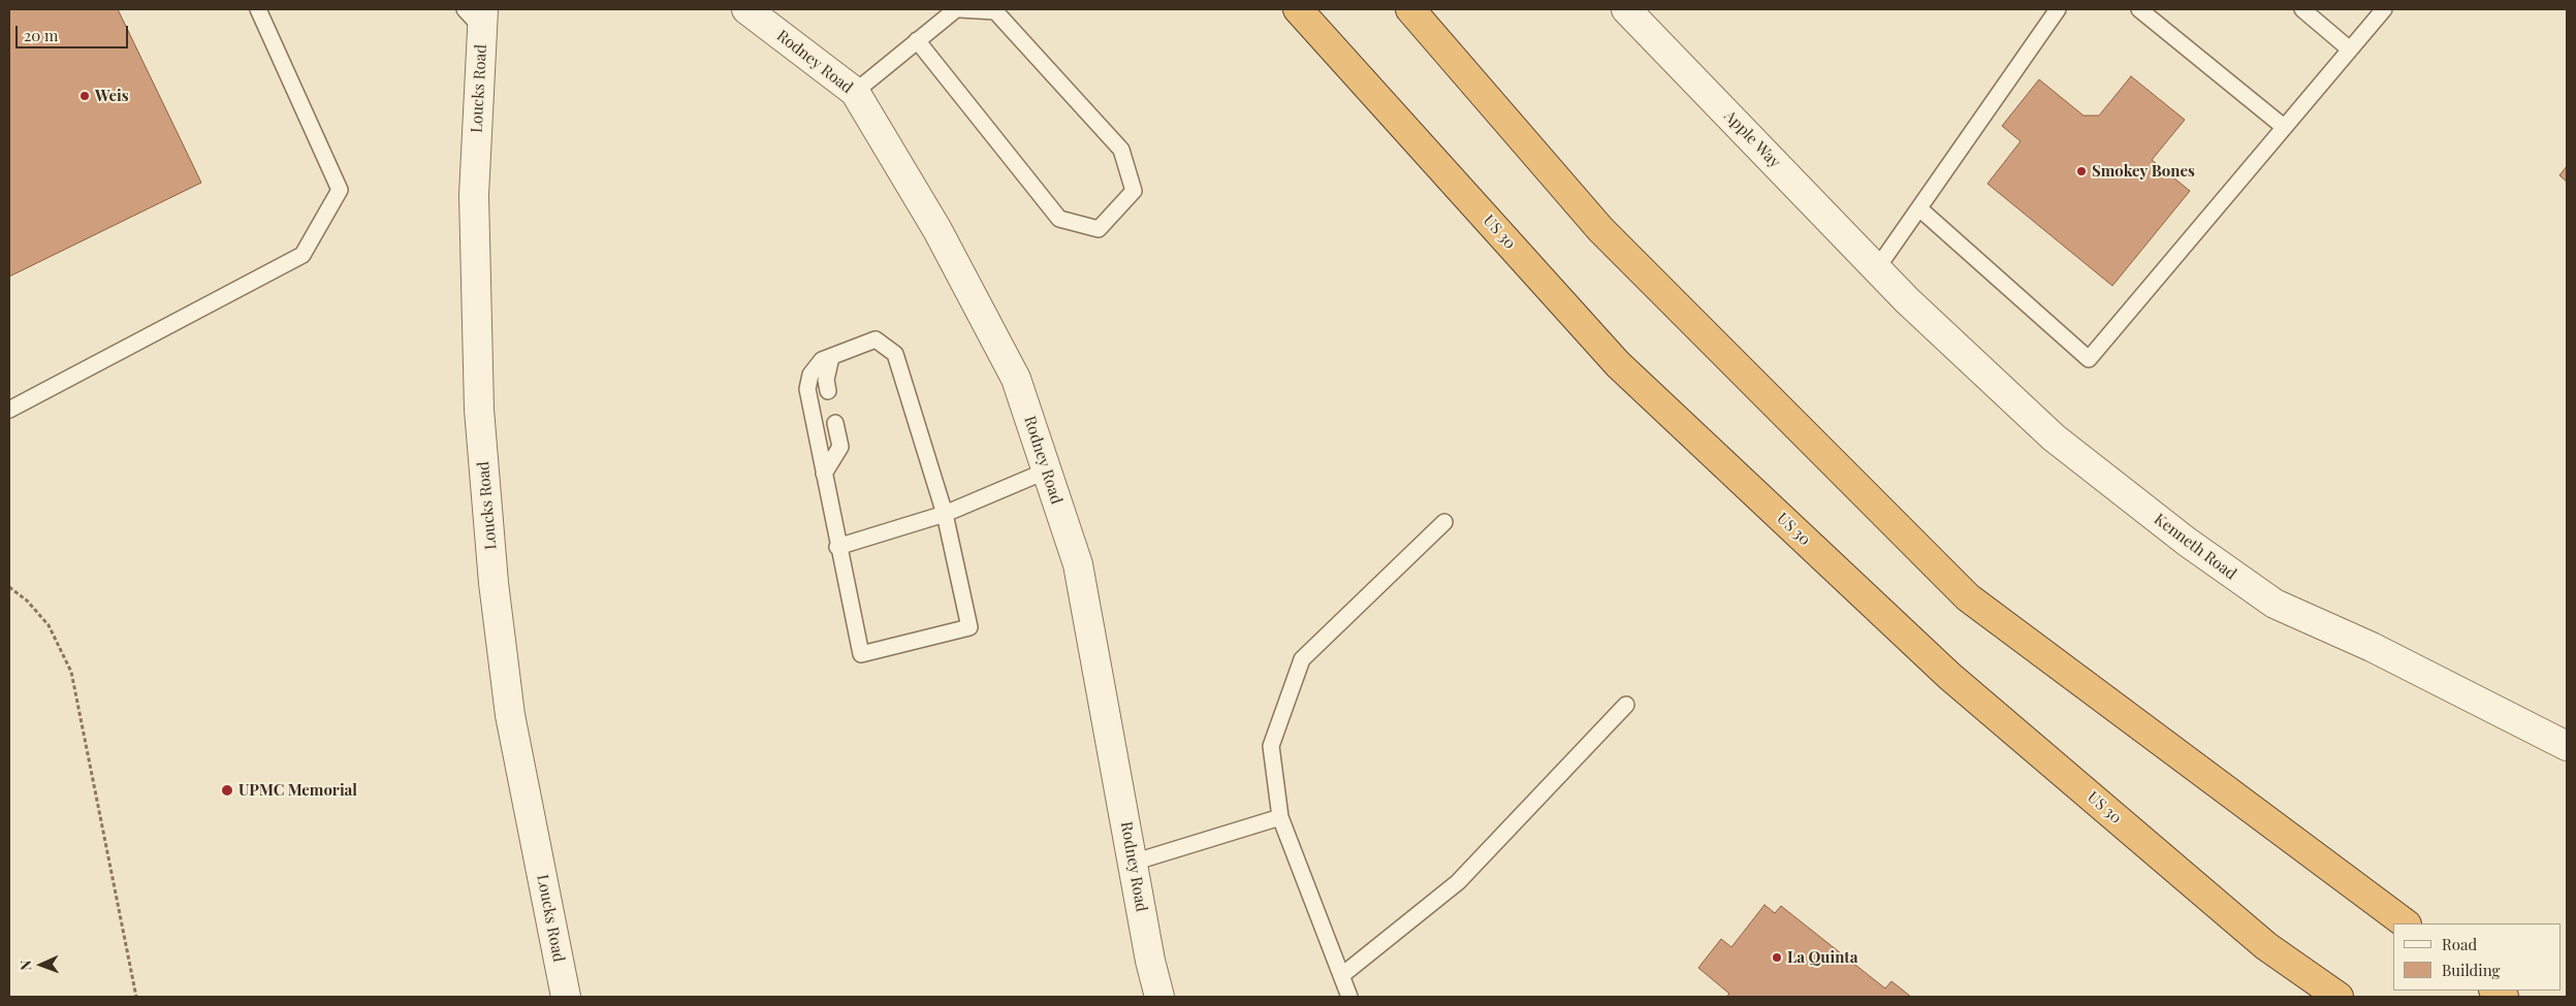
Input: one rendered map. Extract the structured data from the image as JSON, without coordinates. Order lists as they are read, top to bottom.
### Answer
{
  "streets": {
    "highway": ["US 30"],
    "street": [
      "Rodney Road",
      "Loucks Road",
      "Apple Way",
      "Kenneth Road"
    ]
  },
  "crossings": [
    ["Apple Way", "Kenneth Road"]
  ],
  "places": [
    "Weis",
    "Smokey Bones",
    "UPMC Memorial",
    "La Quinta"
  ],
  "legend": ["Road", "Building"],
  "scale_bar": "20 m",
  "north": "left"
}
